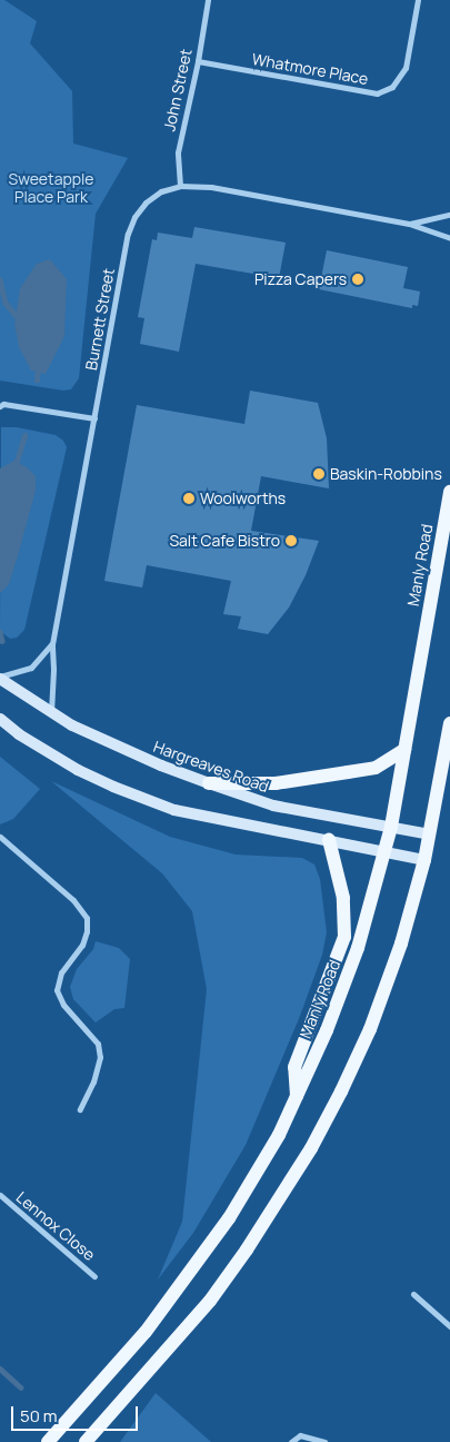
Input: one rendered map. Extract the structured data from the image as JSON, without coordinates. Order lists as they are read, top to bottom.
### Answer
{
  "streets": {
    "main road": ["Manly Road", "Hargreaves Road"],
    "street": [
      "Whatmore Place",
      "John Street",
      "Burnett Street",
      "Lennox Close"
    ]
  },
  "crossings": [
    ["Whatmore Place", "John Street"],
    ["John Street", "Burnett Street"],
    ["Burnett Street", "Hargreaves Road"],
    ["Manly Road", "Hargreaves Road"]
  ],
  "parks": ["Sweetapple Place Park"],
  "places": [
    "Pizza Capers",
    "Baskin-Robbins",
    "Woolworths",
    "Salt Cafe Bistro"
  ],
  "scale_bar": "50 m"
}
